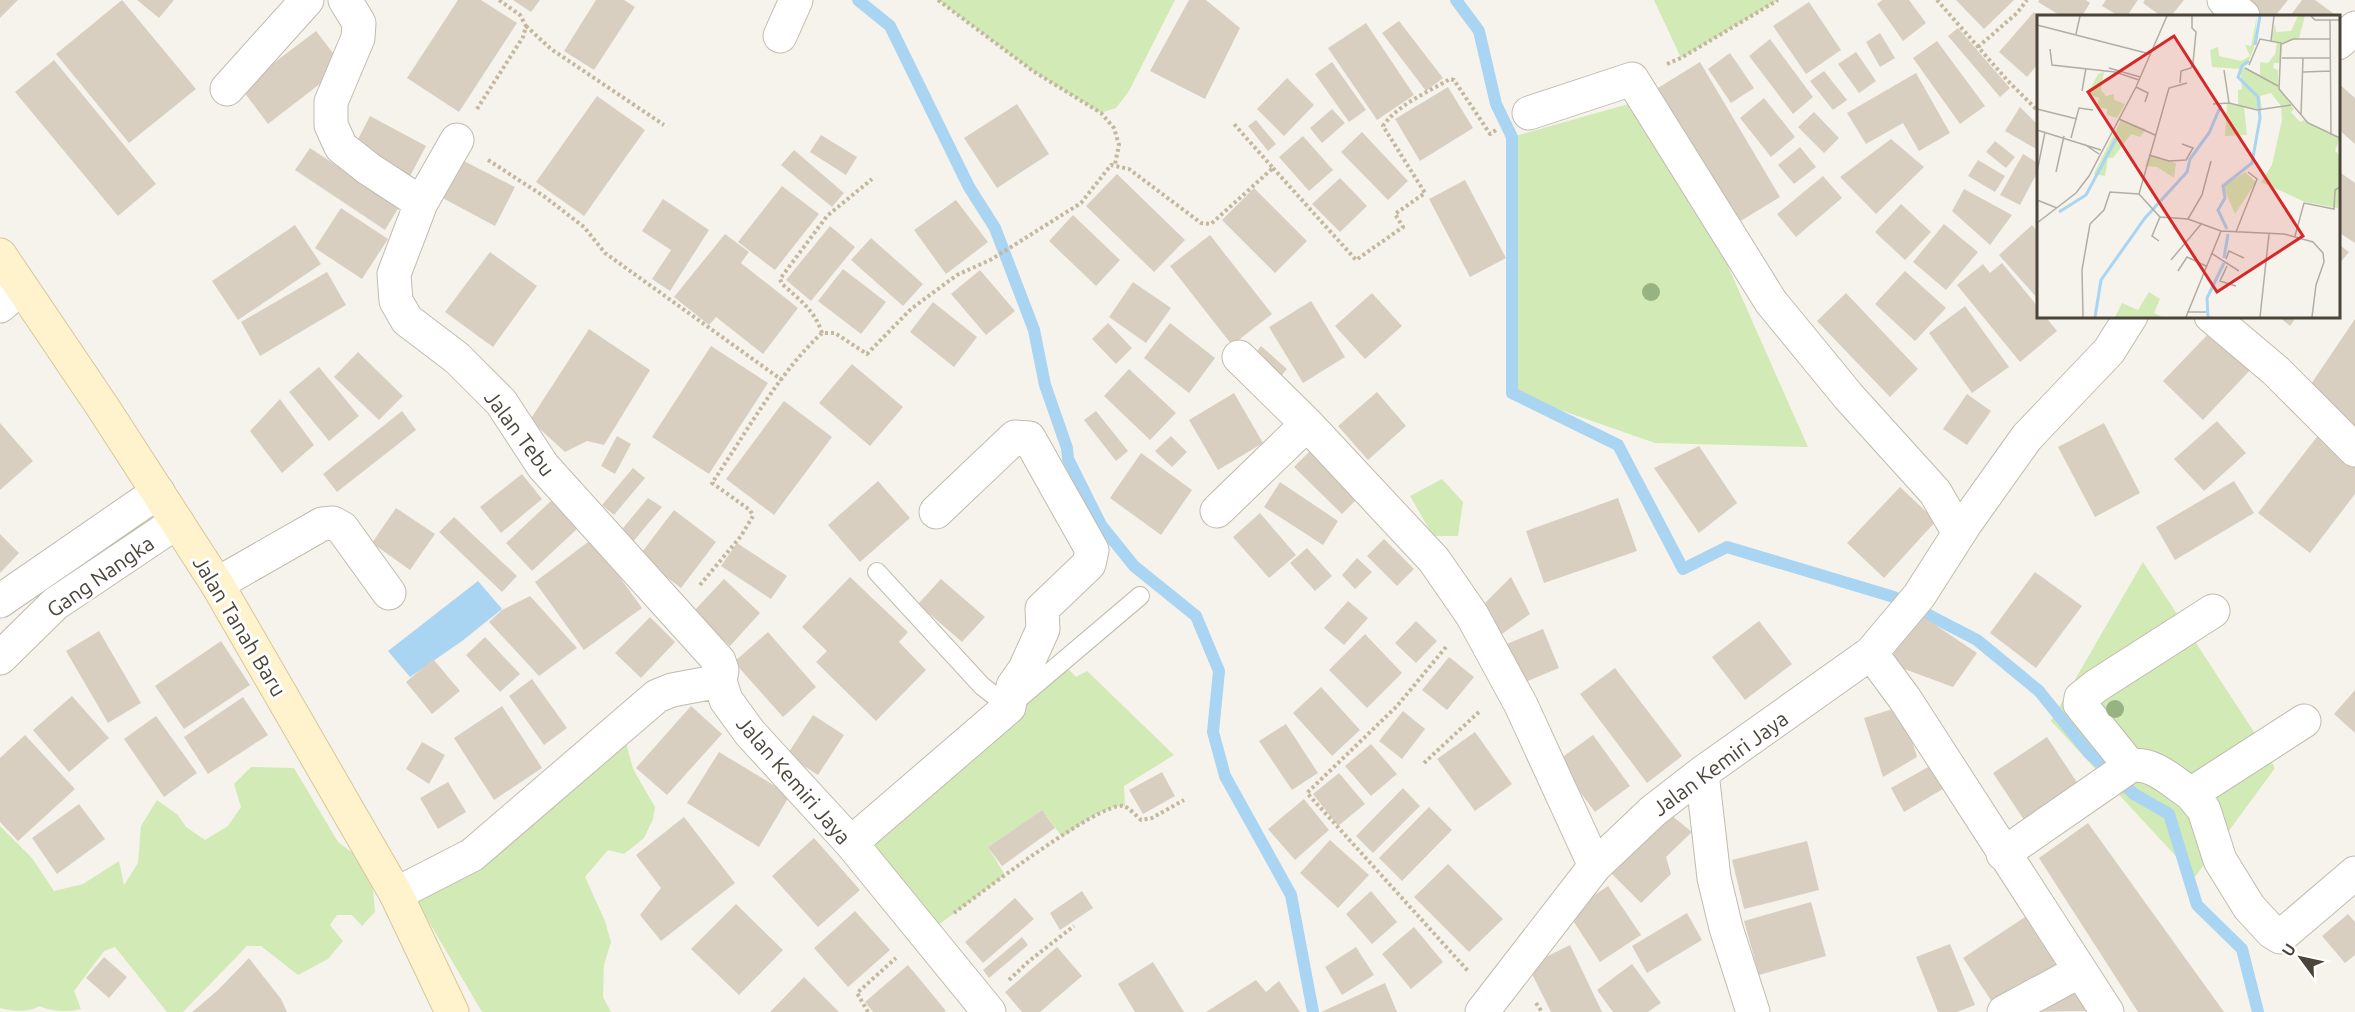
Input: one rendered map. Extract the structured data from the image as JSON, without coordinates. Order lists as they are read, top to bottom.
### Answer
{
  "streets": {
    "main road": ["Jalan Tanah Baru"],
    "street": ["Jalan Tebu", "Gang Nangka", "Jalan Kemiri Jaya"]
  },
  "crossings": [
    ["Jalan Tebu", "Jalan Kemiri Jaya"],
    ["Gang Nangka", "Jalan Tanah Baru"]
  ],
  "north": "top left"
}
